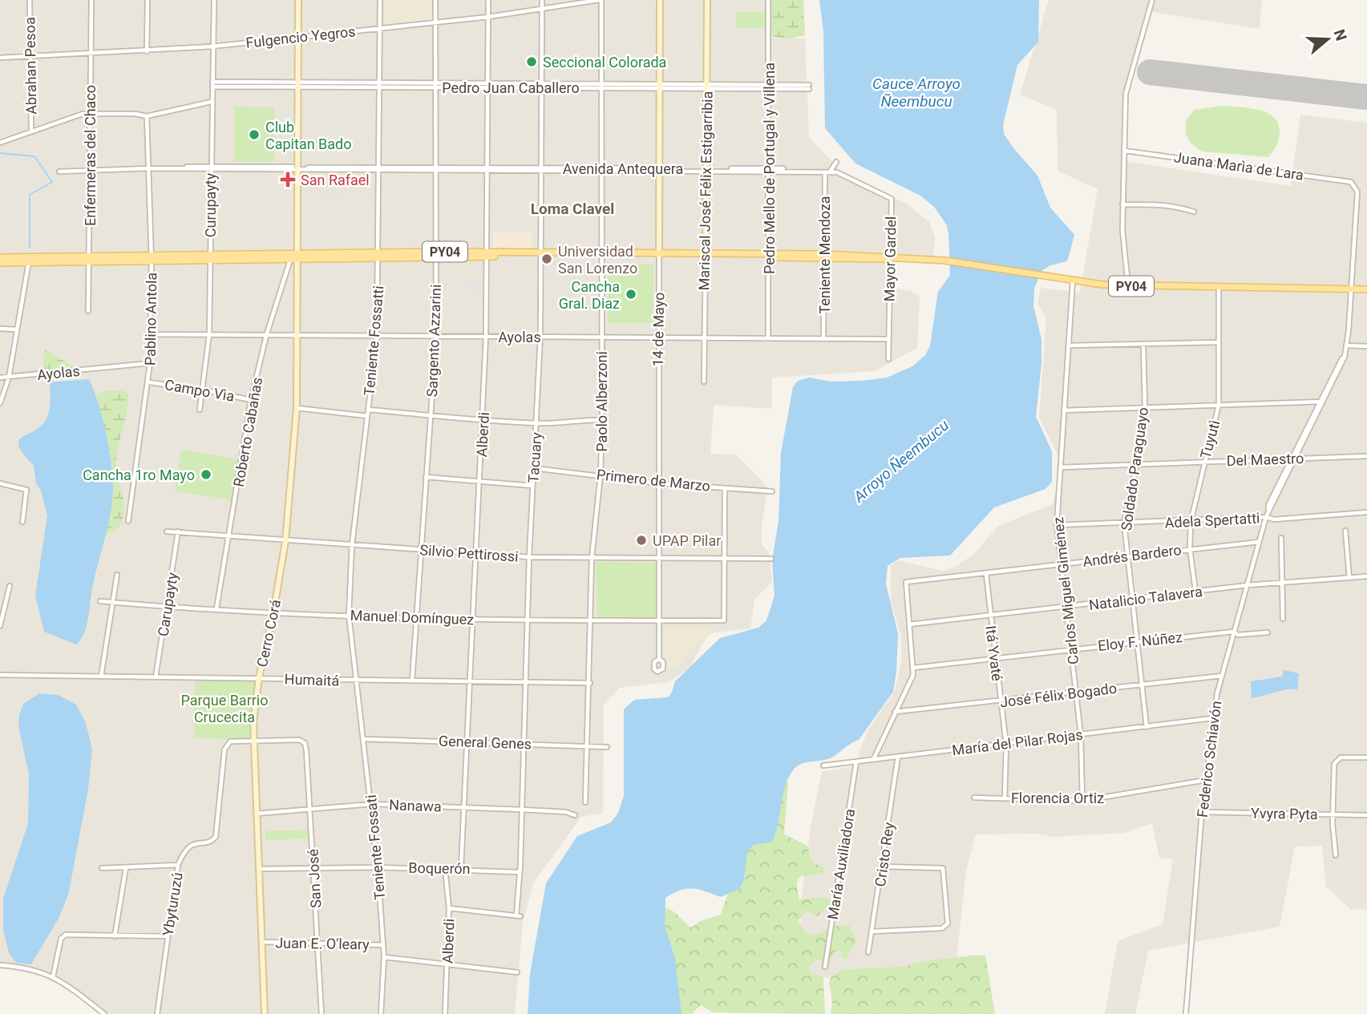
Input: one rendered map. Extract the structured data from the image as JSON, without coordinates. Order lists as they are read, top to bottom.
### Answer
{
  "streets": {
    "main road": ["PY04"],
    "street": [
      "Fulgencio Yegros",
      "Abrahan Pesoa",
      "Pedro Juan Caballero",
      "Enfermeras del Chaco",
      "Juana Marìa de Lara",
      "Avenida Antequera",
      "Pedro Mello de Portugal y Villena",
      "Mariscal José Félix Estigarribia",
      "Curupayty",
      "Teniente Mendoza",
      "Mayor Gardel",
      "Pablino Antola",
      "14 de Mayo",
      "Ayolas",
      "Teniente Fossatti",
      "Sargento Azzarini",
      "Campo Vìa",
      "Paolo Alberzoni",
      "Roberto Cabañas",
      "Alberdi",
      "Tuyutì",
      "Tacuary",
      "Del Maestro",
      "Soldado Paraguayo",
      "Primero de Marzo",
      "Adela Spertatti",
      "Silvio Pettirossi",
      "Andrés Bardero",
      "Carlos Miguel Giménez",
      "Natalicio Talavera",
      "Carupayty",
      "Manuel Domínguez",
      "Cerro Corá",
      "Eloy F. Núñez",
      "Itá Yvaté",
      "Humaitá",
      "José Félix Bogado",
      "General Genes",
      "María del Pilar Rojas",
      "Federico Schiavón",
      "Florencia Ortiz",
      "Nanawa",
      "Yvyra Pyta",
      "Teniente Fossati",
      "Cristo Rey",
      "María Auxiliadora",
      "Boquerón",
      "San José",
      "Ybyturuzú",
      "Juan E. O'leary"
    ]
  },
  "crossings": [
    ["Fulgencio Yegros", "Abrahan Pesoa"],
    ["Fulgencio Yegros", "Enfermeras del Chaco"],
    ["Fulgencio Yegros", "Curupayty"],
    ["Fulgencio Yegros", "Teniente Fossatti"],
    ["Fulgencio Yegros", "Sargento Azzarini"],
    ["Fulgencio Yegros", "Paolo Alberzoni"],
    ["Fulgencio Yegros", "Alberdi"],
    ["Fulgencio Yegros", "Tacuary"],
    ["Pedro Juan Caballero", "Pedro Mello de Portugal y Villena"],
    ["Pedro Juan Caballero", "Mariscal José Félix Estigarribia"],
    ["Pedro Juan Caballero", "Curupayty"],
    ["Pedro Juan Caballero", "14 de Mayo"],
    ["Pedro Juan Caballero", "Teniente Fossatti"],
    ["Pedro Juan Caballero", "Sargento Azzarini"],
    ["Pedro Juan Caballero", "Paolo Alberzoni"],
    ["Pedro Juan Caballero", "Alberdi"],
    ["Pedro Juan Caballero", "Tacuary"],
    ["Enfermeras del Chaco", "Avenida Antequera"],
    ["Enfermeras del Chaco", "PY04"],
    ["Juana Marìa de Lara", "Federico Schiavón"],
    ["Avenida Antequera", "Pedro Mello de Portugal y Villena"],
    ["Avenida Antequera", "Mariscal José Félix Estigarribia"],
    ["Avenida Antequera", "Curupayty"],
    ["Avenida Antequera", "Teniente Mendoza"],
    ["Avenida Antequera", "Pablino Antola"],
    ["Avenida Antequera", "14 de Mayo"],
    ["Avenida Antequera", "Teniente Fossatti"],
    ["Avenida Antequera", "Sargento Azzarini"],
    ["Avenida Antequera", "Paolo Alberzoni"],
    ["Avenida Antequera", "Alberdi"],
    ["Avenida Antequera", "Tacuary"],
    ["Pedro Mello de Portugal y Villena", "PY04"],
    ["Pedro Mello de Portugal y Villena", "Ayolas"],
    ["Mariscal José Félix Estigarribia", "PY04"],
    ["Mariscal José Félix Estigarribia", "Ayolas"],
    ["Curupayty", "PY04"],
    ["Curupayty", "Ayolas"],
    ["Curupayty", "Campo Vìa"],
    ["PY04", "Teniente Mendoza"],
    ["PY04", "Mayor Gardel"],
    ["PY04", "Pablino Antola"],
    ["PY04", "14 de Mayo"],
    ["PY04", "Teniente Fossatti"],
    ["PY04", "Sargento Azzarini"],
    ["PY04", "Paolo Alberzoni"],
    ["PY04", "Roberto Cabañas"],
    ["PY04", "Alberdi"],
    ["PY04", "Tuyutì"],
    ["PY04", "Tacuary"],
    ["PY04", "Carlos Miguel Giménez"],
    ["PY04", "Cerro Corá"],
    ["PY04", "Federico Schiavón"],
    ["Teniente Mendoza", "Ayolas"],
    ["Mayor Gardel", "Ayolas"],
    ["Pablino Antola", "Ayolas"],
    ["Pablino Antola", "Campo Vìa"],
    ["14 de Mayo", "Ayolas"],
    ["14 de Mayo", "Primero de Marzo"],
    ["14 de Mayo", "Silvio Pettirossi"],
    ["14 de Mayo", "Manuel Domínguez"],
    ["Ayolas", "Teniente Fossatti"],
    ["Ayolas", "Sargento Azzarini"],
    ["Ayolas", "Paolo Alberzoni"],
    ["Ayolas", "Roberto Cabañas"],
    ["Ayolas", "Alberdi"],
    ["Ayolas", "Tacuary"],
    ["Ayolas", "Cerro Corá"],
    ["Teniente Fossatti", "Silvio Pettirossi"],
    ["Teniente Fossatti", "Manuel Domínguez"],
    ["Teniente Fossatti", "Humaitá"],
    ["Teniente Fossatti", "Teniente Fossati"],
    ["Sargento Azzarini", "Silvio Pettirossi"],
    ["Sargento Azzarini", "Manuel Domínguez"],
    ["Sargento Azzarini", "Humaitá"],
    ["Campo Vìa", "Roberto Cabañas"],
    ["Paolo Alberzoni", "Primero de Marzo"],
    ["Paolo Alberzoni", "Silvio Pettirossi"],
    ["Paolo Alberzoni", "Manuel Domínguez"],
    ["Paolo Alberzoni", "Humaitá"],
    ["Paolo Alberzoni", "General Genes"],
    ["Roberto Cabañas", "Silvio Pettirossi"],
    ["Roberto Cabañas", "Manuel Domínguez"],
    ["Alberdi", "Tacuary"],
    ["Alberdi", "Silvio Pettirossi"],
    ["Alberdi", "Manuel Domínguez"],
    ["Alberdi", "Humaitá"],
    ["Alberdi", "General Genes"],
    ["Alberdi", "Nanawa"],
    ["Alberdi", "Boquerón"],
    ["Alberdi", "Juan E. O'leary"],
    ["Tuyutì", "Del Maestro"],
    ["Tuyutì", "Adela Spertatti"],
    ["Tuyutì", "Andrés Bardero"],
    ["Tuyutì", "Natalicio Talavera"],
    ["Tacuary", "Primero de Marzo"],
    ["Tacuary", "Silvio Pettirossi"],
    ["Tacuary", "Manuel Domínguez"],
    ["Tacuary", "Humaitá"],
    ["Tacuary", "General Genes"],
    ["Tacuary", "Nanawa"],
    ["Tacuary", "Boquerón"],
    ["Del Maestro", "Soldado Paraguayo"],
    ["Del Maestro", "Carlos Miguel Giménez"],
    ["Del Maestro", "Federico Schiavón"],
    ["Soldado Paraguayo", "Adela Spertatti"],
    ["Soldado Paraguayo", "Andrés Bardero"],
    ["Soldado Paraguayo", "Natalicio Talavera"],
    ["Soldado Paraguayo", "Eloy F. Núñez"],
    ["Soldado Paraguayo", "José Félix Bogado"],
    ["Soldado Paraguayo", "María del Pilar Rojas"],
    ["Adela Spertatti", "Carlos Miguel Giménez"],
    ["Adela Spertatti", "Federico Schiavón"],
    ["Silvio Pettirossi", "Carupayty"],
    ["Silvio Pettirossi", "Manuel Domínguez"],
    ["Silvio Pettirossi", "Cerro Corá"],
    ["Andrés Bardero", "Carlos Miguel Giménez"],
    ["Andrés Bardero", "Natalicio Talavera"],
    ["Andrés Bardero", "Itá Yvaté"],
    ["Andrés Bardero", "Federico Schiavón"],
    ["Carlos Miguel Giménez", "Natalicio Talavera"],
    ["Carlos Miguel Giménez", "Eloy F. Núñez"],
    ["Carlos Miguel Giménez", "José Félix Bogado"],
    ["Carlos Miguel Giménez", "María del Pilar Rojas"],
    ["Carlos Miguel Giménez", "Florencia Ortiz"],
    ["Natalicio Talavera", "Itá Yvaté"],
    ["Natalicio Talavera", "Federico Schiavón"],
    ["Carupayty", "Manuel Domínguez"],
    ["Carupayty", "Humaitá"],
    ["Manuel Domínguez", "Cerro Corá"],
    ["Cerro Corá", "Humaitá"],
    ["Cerro Corá", "Nanawa"],
    ["Cerro Corá", "Boquerón"],
    ["Cerro Corá", "San José"],
    ["Cerro Corá", "Ybyturuzú"],
    ["Cerro Corá", "Juan E. O'leary"],
    ["Eloy F. Núñez", "Itá Yvaté"],
    ["Eloy F. Núñez", "Federico Schiavón"],
    ["Itá Yvaté", "José Félix Bogado"],
    ["Itá Yvaté", "María del Pilar Rojas"],
    ["Itá Yvaté", "Florencia Ortiz"],
    ["Humaitá", "Teniente Fossati"],
    ["José Félix Bogado", "Federico Schiavón"],
    ["General Genes", "Teniente Fossati"],
    ["María del Pilar Rojas", "Federico Schiavón"],
    ["María del Pilar Rojas", "Cristo Rey"],
    ["María del Pilar Rojas", "María Auxiliadora"],
    ["Federico Schiavón", "Florencia Ortiz"],
    ["Federico Schiavón", "Yvyra Pyta"],
    ["Nanawa", "Teniente Fossati"],
    ["Nanawa", "San José"],
    ["Teniente Fossati", "Boquerón"],
    ["Teniente Fossati", "Juan E. O'leary"],
    ["Boquerón", "San José"],
    ["San José", "Ybyturuzú"],
    ["San José", "Juan E. O'leary"]
  ],
  "districts": ["Loma Clavel"],
  "water": ["Cauce Arroyo Ñeembucu", "Arroyo Ñeembucu"],
  "parks": ["Parque Barrio Crucecita"],
  "places": {
    "other": [
      "Seccional Colorada",
      "Club Capitan Bado",
      "Universidad San Lorenzo",
      "Cancha Gral. Diaz",
      "Cancha 1ro Mayo",
      "UPAP Pilar"
    ],
    "health": ["San Rafael"]
  },
  "north": "right"
}
